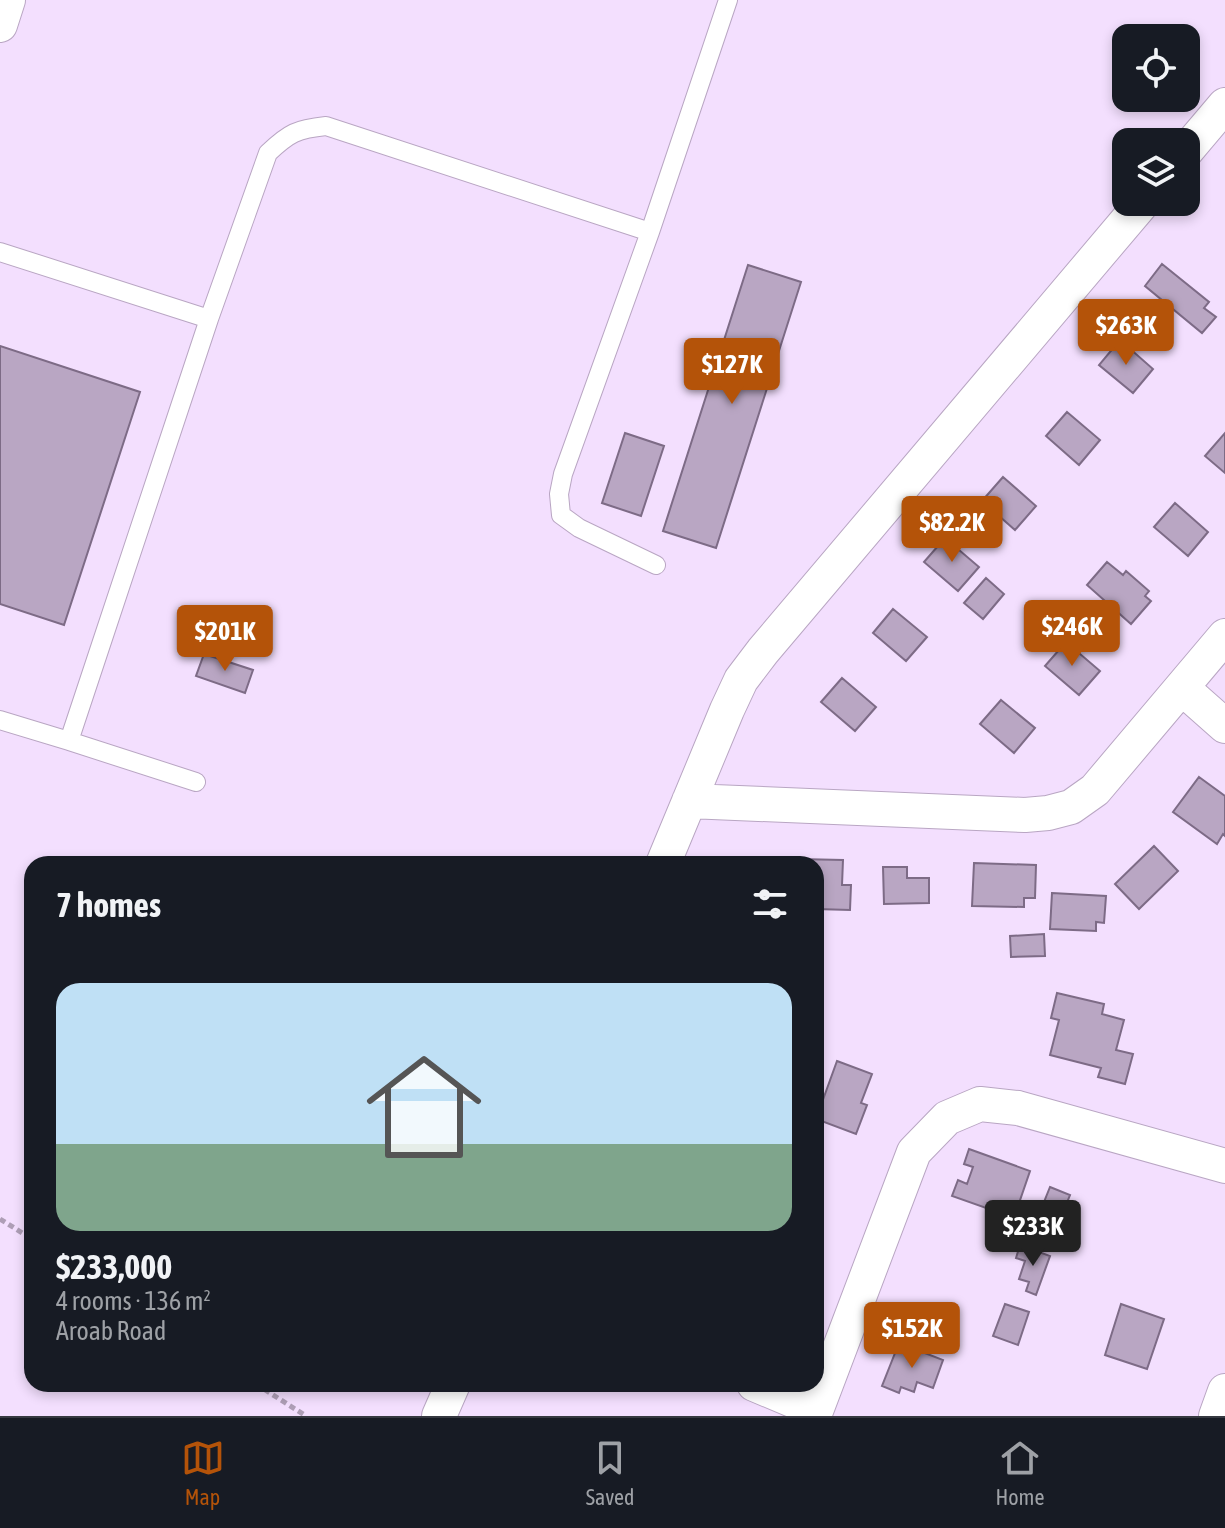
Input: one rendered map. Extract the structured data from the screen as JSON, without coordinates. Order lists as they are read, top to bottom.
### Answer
{
  "page": {
    "price": [
      "$263K",
      "$127K",
      "$82.2K",
      "$246K",
      "$201K",
      "$233K",
      "$152K"
    ],
    "heading": "7 homes",
    "list": [
      {
        "name": "$233,000",
        "note": "4 rooms · 136 m² · Aroab Road"
      }
    ],
    "tabs": ["Map", "Saved", "Home"]
  }
}
